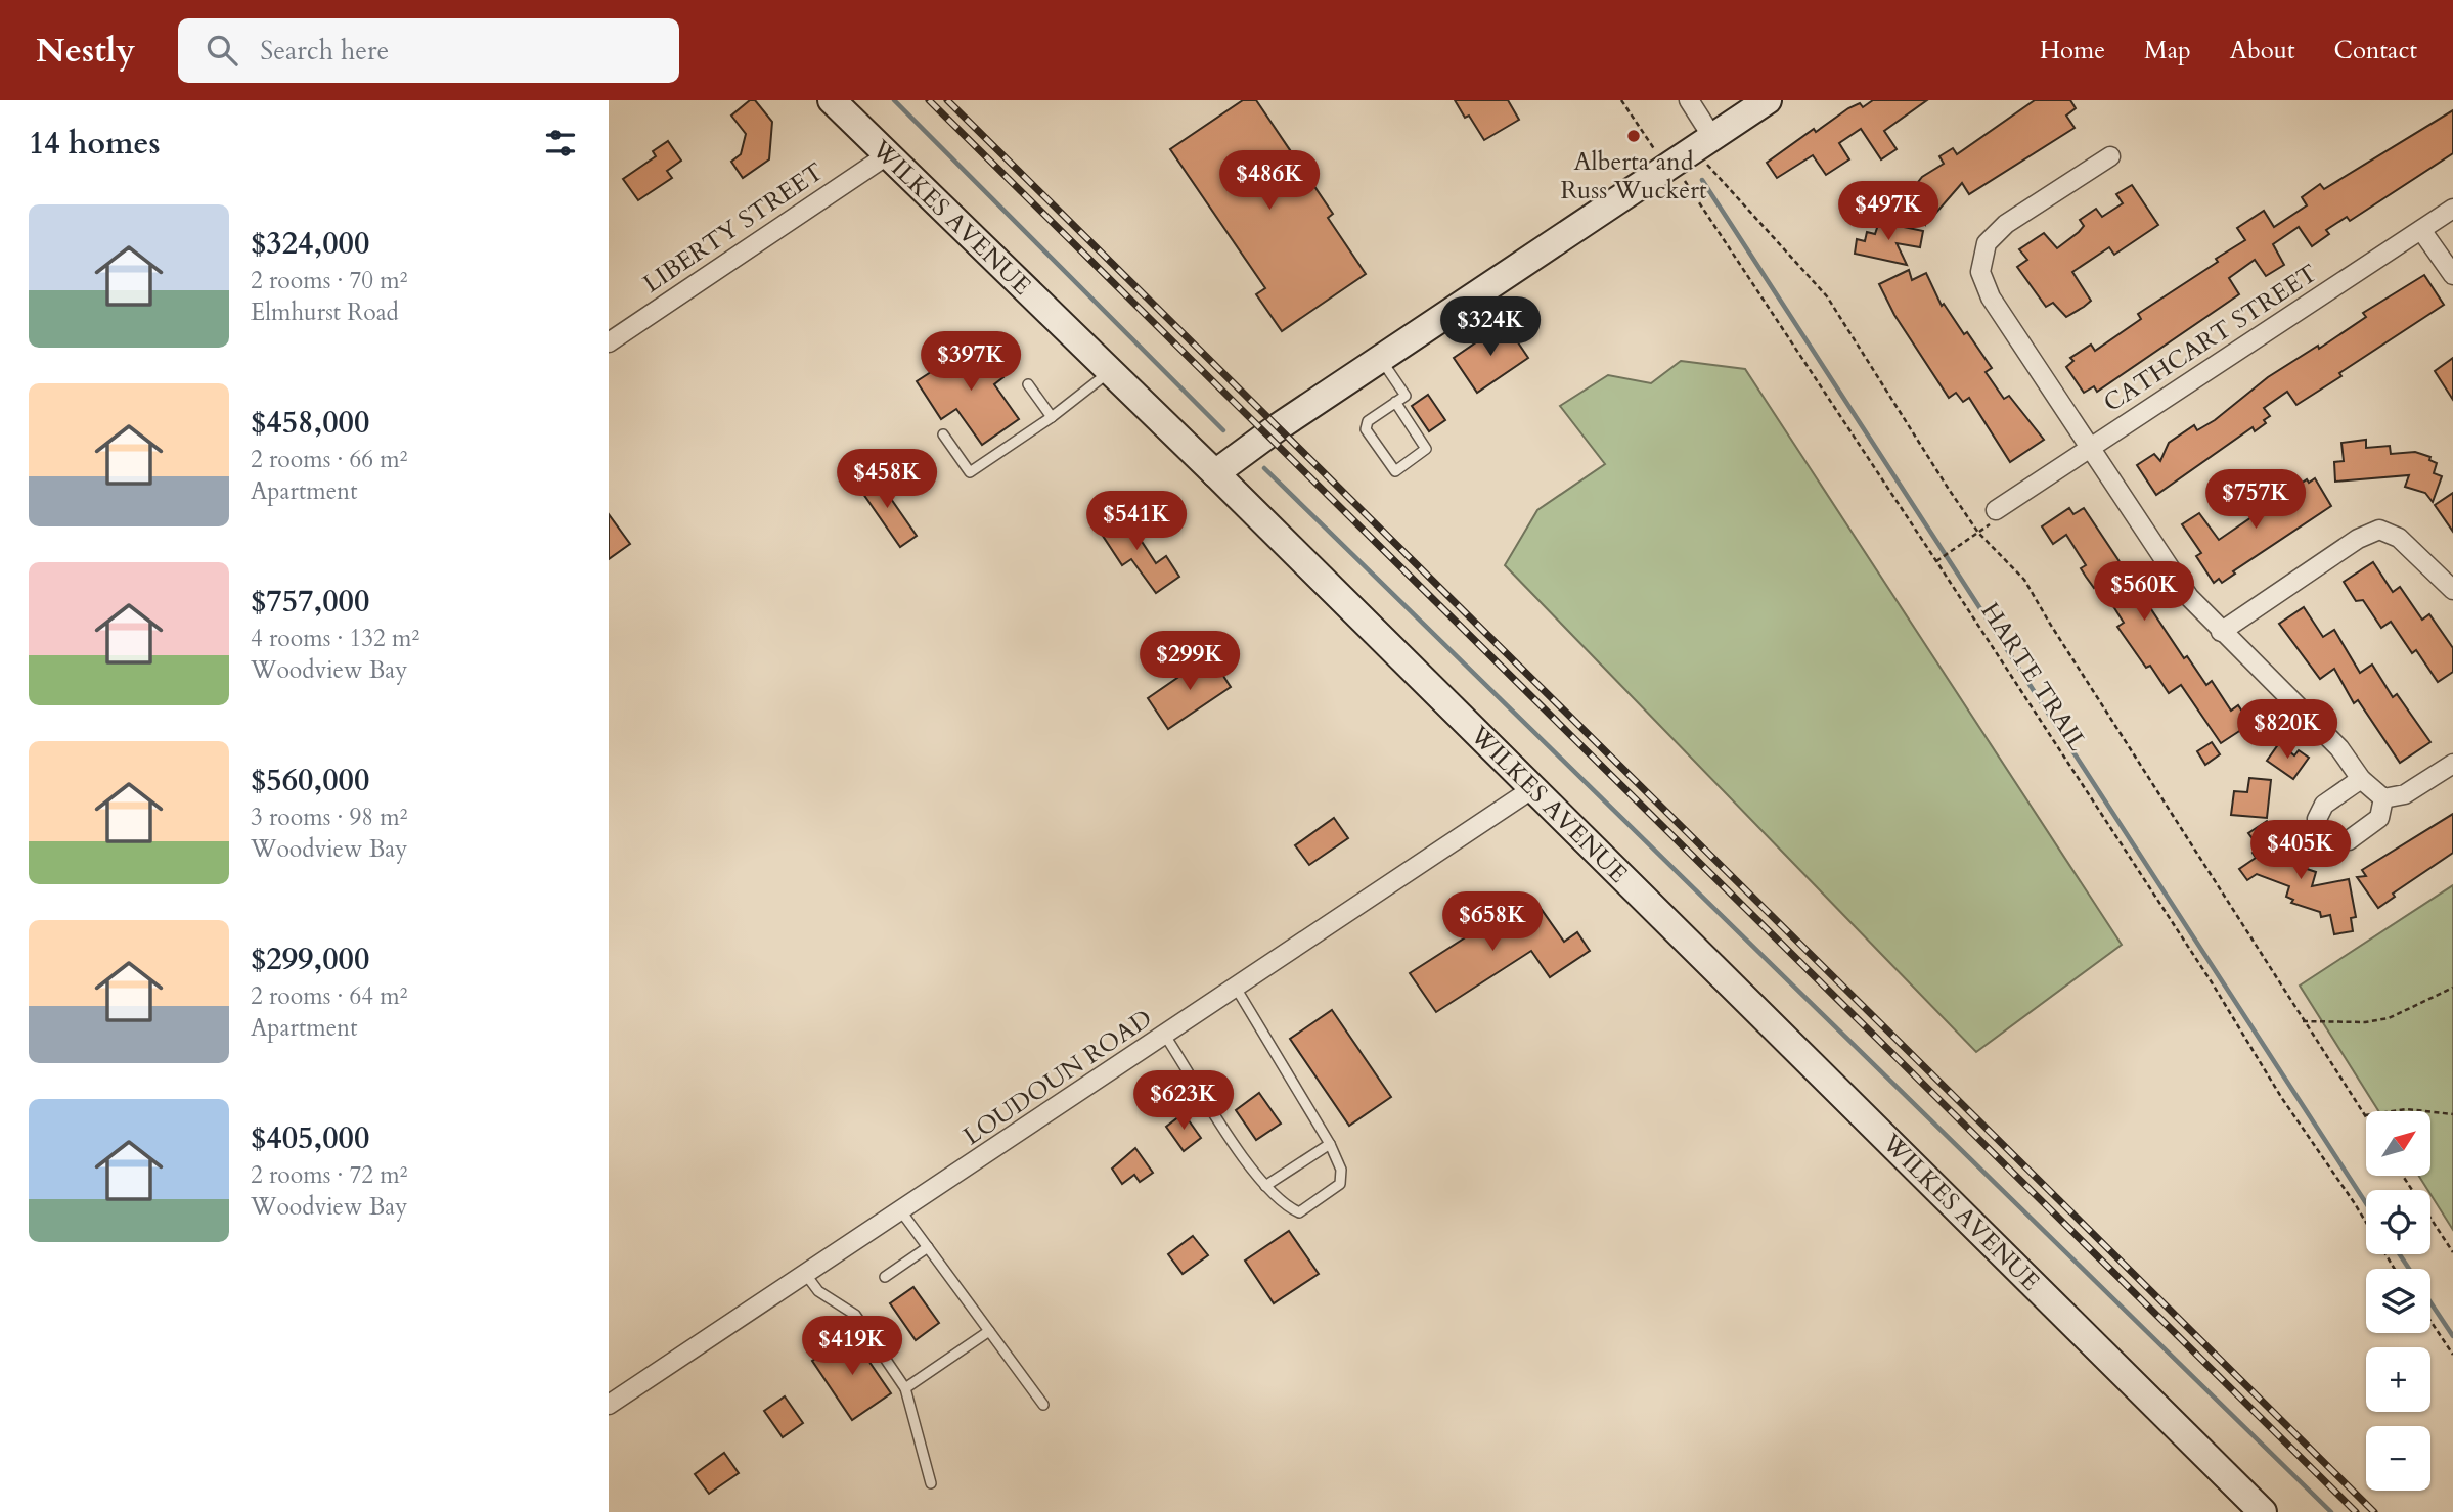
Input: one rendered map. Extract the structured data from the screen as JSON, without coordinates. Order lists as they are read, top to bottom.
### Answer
{
  "streets": {
    "main road": ["WILKES AVENUE"],
    "street": ["LIBERTY STREET", "CATHCART STREET", "LOUDOUN ROAD"],
    "path": ["HARTE TRAIL"]
  },
  "crossings": [
    ["WILKES AVENUE", "LIBERTY STREET"],
    ["WILKES AVENUE", "LOUDOUN ROAD"]
  ],
  "places": ["Alberta and Russ Wuckert"],
  "north": "top right",
  "page": {
    "header": "Nestly",
    "search": "Search here",
    "nav": [
      "Home",
      "Map",
      "About",
      "Contact"
    ],
    "heading": "14 homes",
    "price": [
      "$486K",
      "$497K",
      "$324K",
      "$397K",
      "$458K",
      "$757K",
      "$541K",
      "$560K",
      "$299K",
      "$820K",
      "$405K",
      "$658K",
      "$623K",
      "$419K"
    ],
    "list": [
      {
        "name": "$324,000",
        "note": "2 rooms · 70 m² · Elmhurst Road"
      },
      {
        "name": "$458,000",
        "note": "2 rooms · 66 m² · Apartment"
      },
      {
        "name": "$757,000",
        "note": "4 rooms · 132 m² · Woodview Bay"
      },
      {
        "name": "$560,000",
        "note": "3 rooms · 98 m² · Woodview Bay"
      },
      {
        "name": "$299,000",
        "note": "2 rooms · 64 m² · Apartment"
      },
      {
        "name": "$405,000",
        "note": "2 rooms · 72 m² · Woodview Bay"
      }
    ],
    "map_buttons": ["+", "−"]
  }
}
